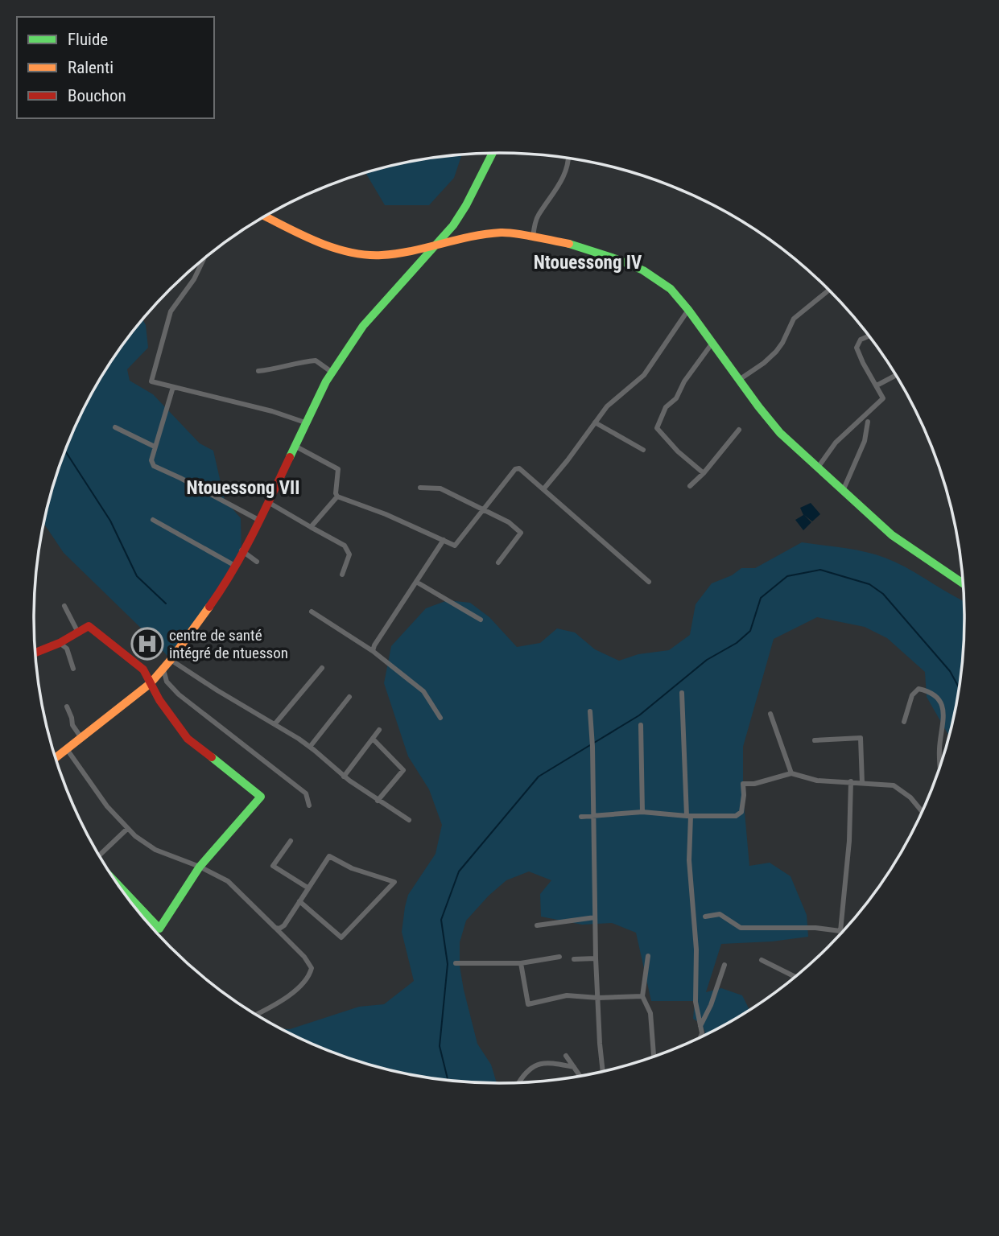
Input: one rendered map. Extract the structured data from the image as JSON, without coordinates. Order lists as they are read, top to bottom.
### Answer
{
  "districts": ["Ntouessong IV", "Ntouessong VII"],
  "places": {
    "hospital": ["centre de santé intégré de ntuesson"]
  },
  "legend": ["Fluide", "Ralenti", "Bouchon"]
}
